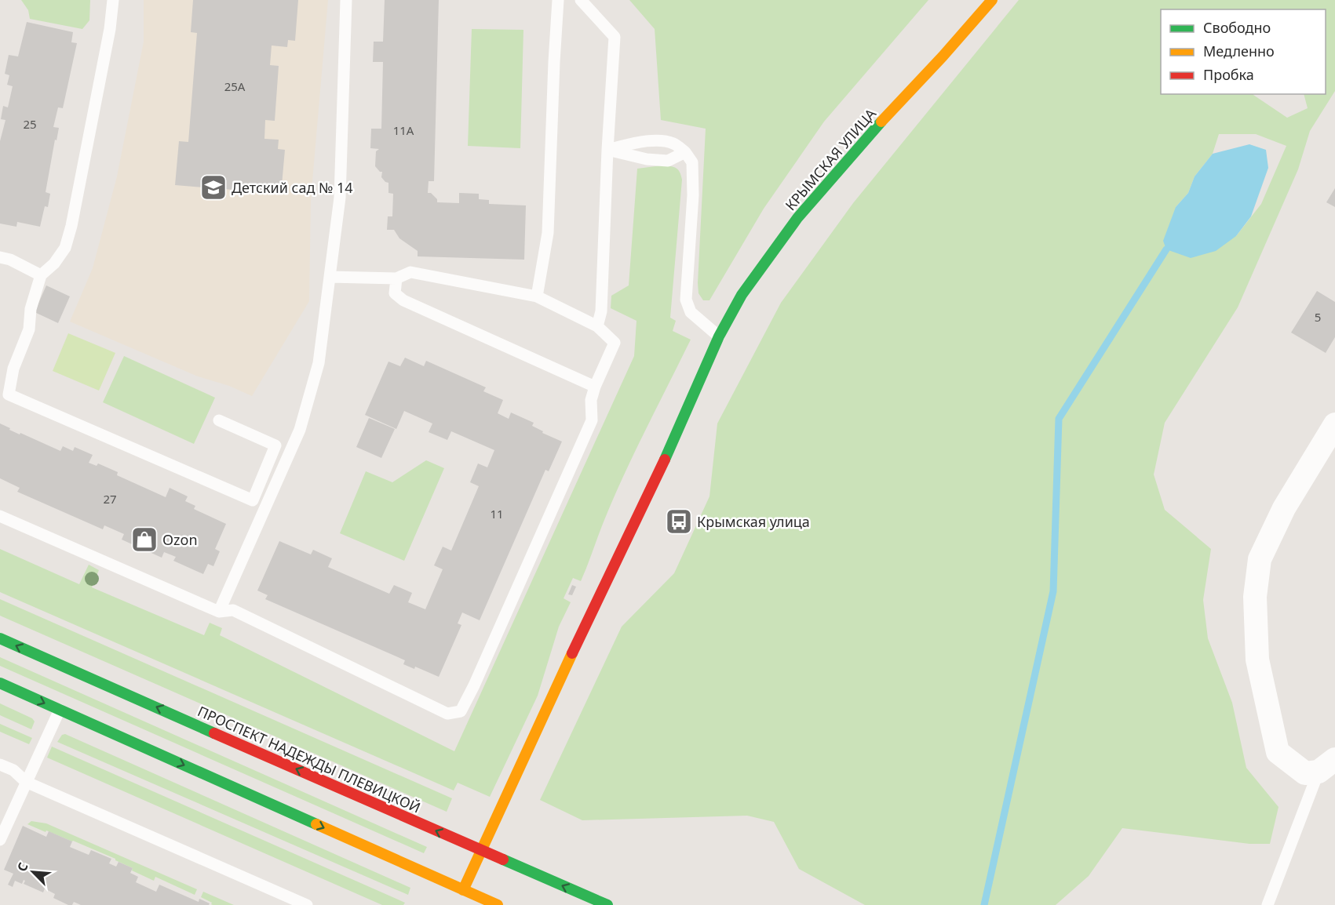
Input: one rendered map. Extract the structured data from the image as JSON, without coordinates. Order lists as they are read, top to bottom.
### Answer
{
  "streets": {
    "main road": ["КРЫМСКАЯ УЛИЦА", "ПРОСПЕКТ НАДЕЖДЫ ПЛЕВИЦКОЙ"]
  },
  "crossings": [
    ["КРЫМСКАЯ УЛИЦА", "ПРОСПЕКТ НАДЕЖДЫ ПЛЕВИЦКОЙ"]
  ],
  "places": {
    "school or university": ["Детский сад № 14"],
    "bus stop": ["Крымская улица"],
    "shop": ["Ozon"]
  },
  "house_numbers": [
    "25А",
    "25",
    "11А",
    "5",
    "27",
    "11"
  ],
  "legend": ["Свободно", "Медленно", "Пробка"],
  "north": "top left"
}
